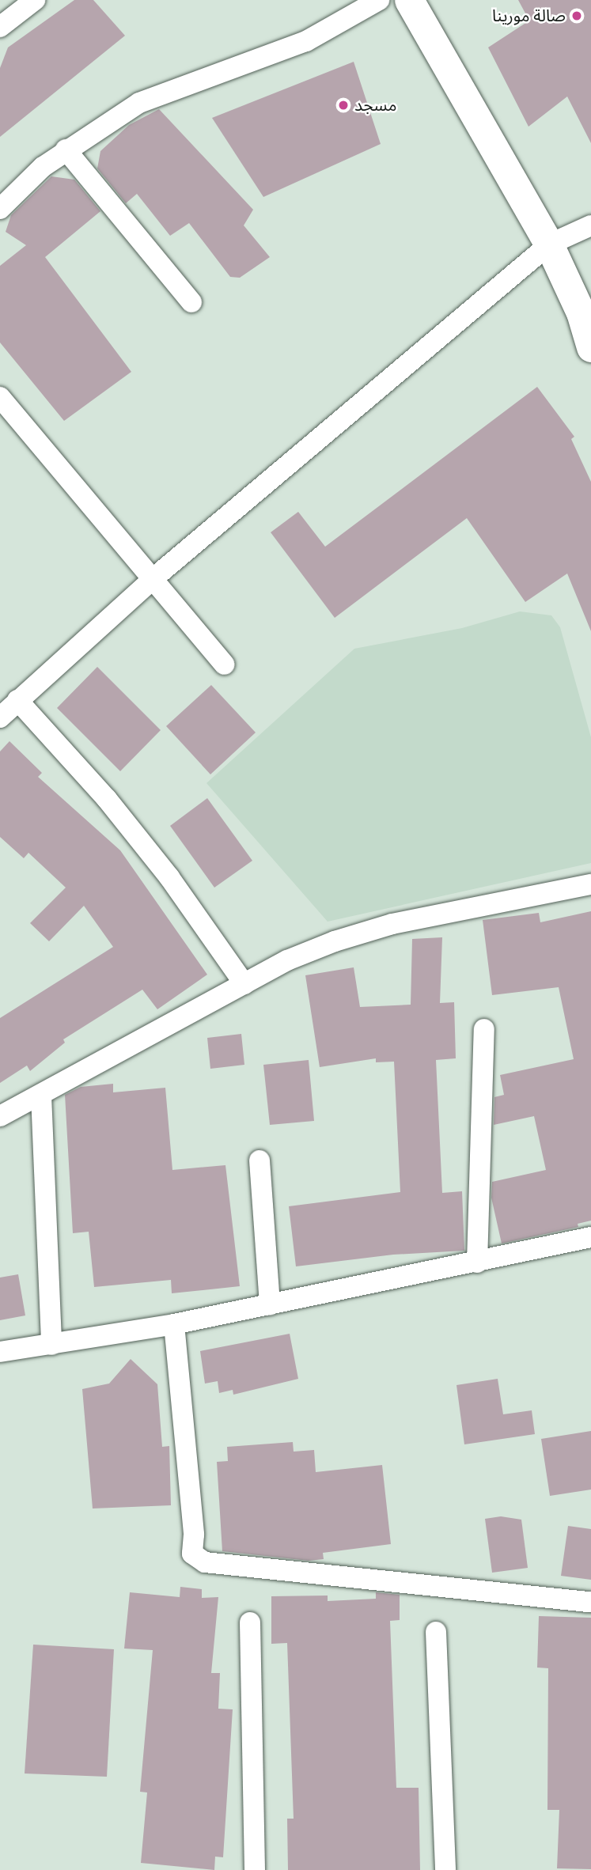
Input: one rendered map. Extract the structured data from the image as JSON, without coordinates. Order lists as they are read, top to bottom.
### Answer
{
  "places": ["صالة مورينا", "مسجد"]
}
